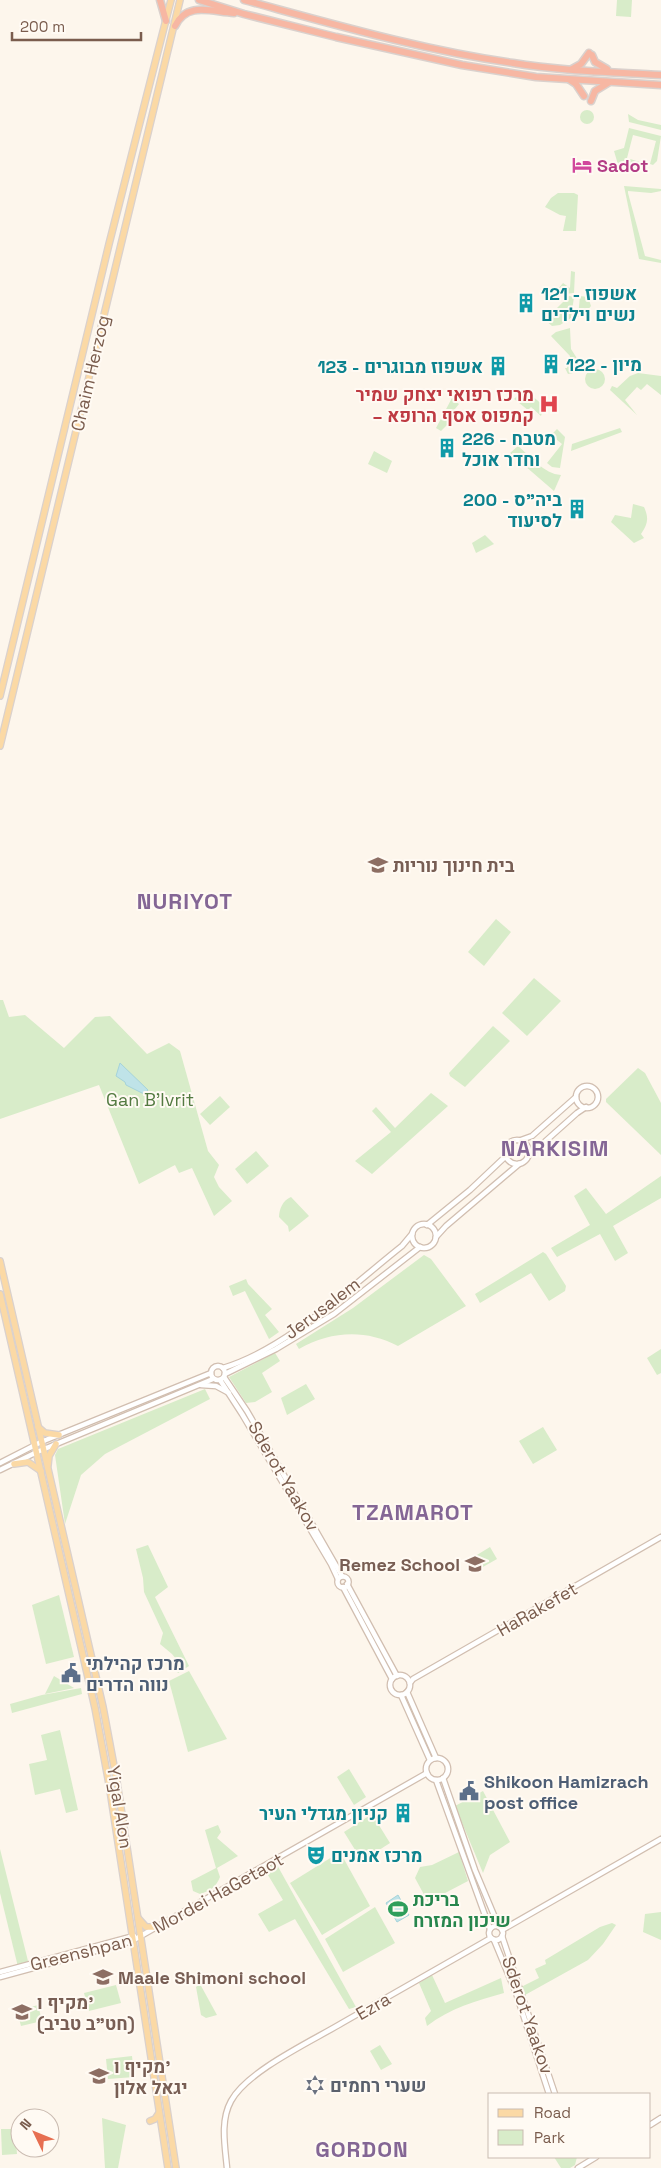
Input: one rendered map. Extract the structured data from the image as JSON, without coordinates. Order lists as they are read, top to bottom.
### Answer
{
  "streets": {
    "main road": ["Chaim Herzog", "Yigal Alon"],
    "street": [
      "Jerusalem",
      "Sderot Yaakov",
      "HaRakefet",
      "Mordei HaGetaot",
      "Greenshpan",
      "Ezra"
    ]
  },
  "crossings": [
    ["Jerusalem", "Sderot Yaakov"],
    ["Sderot Yaakov", "Mordei HaGetaot"],
    ["Sderot Yaakov", "Ezra"],
    ["Yigal Alon", "Mordei HaGetaot"],
    ["Yigal Alon", "Greenshpan"],
    ["Mordei HaGetaot", "Greenshpan"]
  ],
  "districts": [
    "NURIYOT",
    "NARKISIM",
    "TZAMAROT",
    "GORDON"
  ],
  "parks": ["Gan B’Ivrit"],
  "places": {
    "hotel": ["Sadot"],
    "building": [
      "121 - אשפוז נשים וילדים",
      "122 - מיון",
      "123 - אשפוז מבוגרים",
      "226 - מטבח וחדר אוכל",
      "200 - ביה\"ס לסיעוד",
      "קניון מגדלי העיר"
    ],
    "hospital": ["מרכז רפואי יצחק שמיר – קמפוס אסף הרופא"],
    "school or university": [
      "בית חינוך נוריות",
      "Remez School",
      "Maale Shimoni school",
      "מקיף ו' (חט\"ב טביב)",
      "מקיף ו' יגאל אלון"
    ],
    "public building": ["מרכז קהילתי נווה הדרים", "Shikoon Hamizrach post office"],
    "theatre": ["מרכז אמנים"],
    "sports": ["בריכת שיכון המזרח"],
    "synagogue": ["שערי רחמים"]
  },
  "legend": ["Road", "Park"],
  "scale_bar": "200 m",
  "north": "top left"
}
